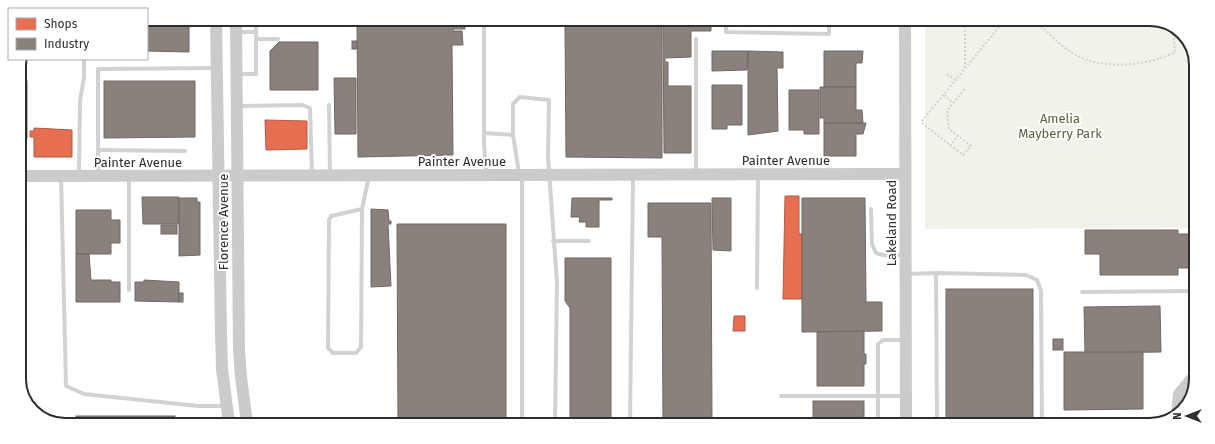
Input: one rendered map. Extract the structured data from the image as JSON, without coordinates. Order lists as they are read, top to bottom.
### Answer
{
  "streets": {
    "street": ["Painter Avenue", "Florence Avenue", "Lakeland Road"]
  },
  "crossings": [
    ["Painter Avenue", "Florence Avenue"],
    ["Painter Avenue", "Lakeland Road"]
  ],
  "parks": ["Amelia Mayberry Park"],
  "legend": ["Shops", "Industry"],
  "north": "left"
}
